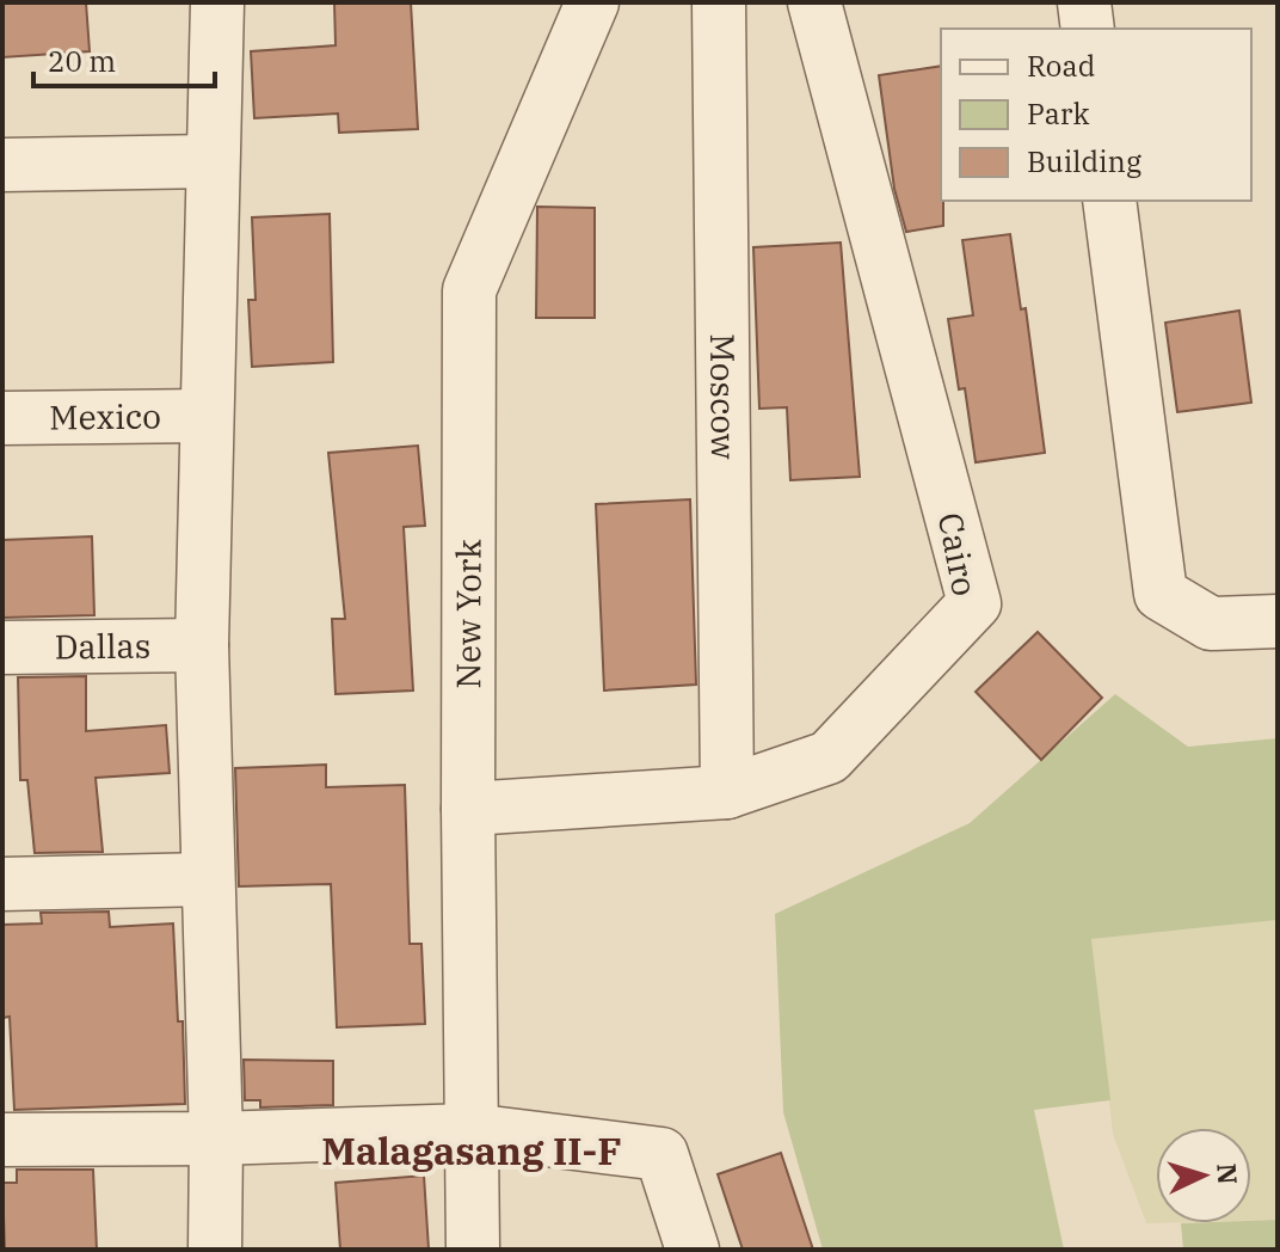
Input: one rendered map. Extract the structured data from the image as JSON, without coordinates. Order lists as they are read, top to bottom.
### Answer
{
  "streets": {
    "street": [
      "Moscow",
      "Mexico",
      "Cairo",
      "New York",
      "Dallas"
    ]
  },
  "crossings": [
    ["Moscow", "Cairo"],
    ["Cairo", "New York"]
  ],
  "districts": ["Malagasang II-F"],
  "legend": ["Road", "Park", "Building"],
  "scale_bar": "20 m",
  "north": "right"
}
